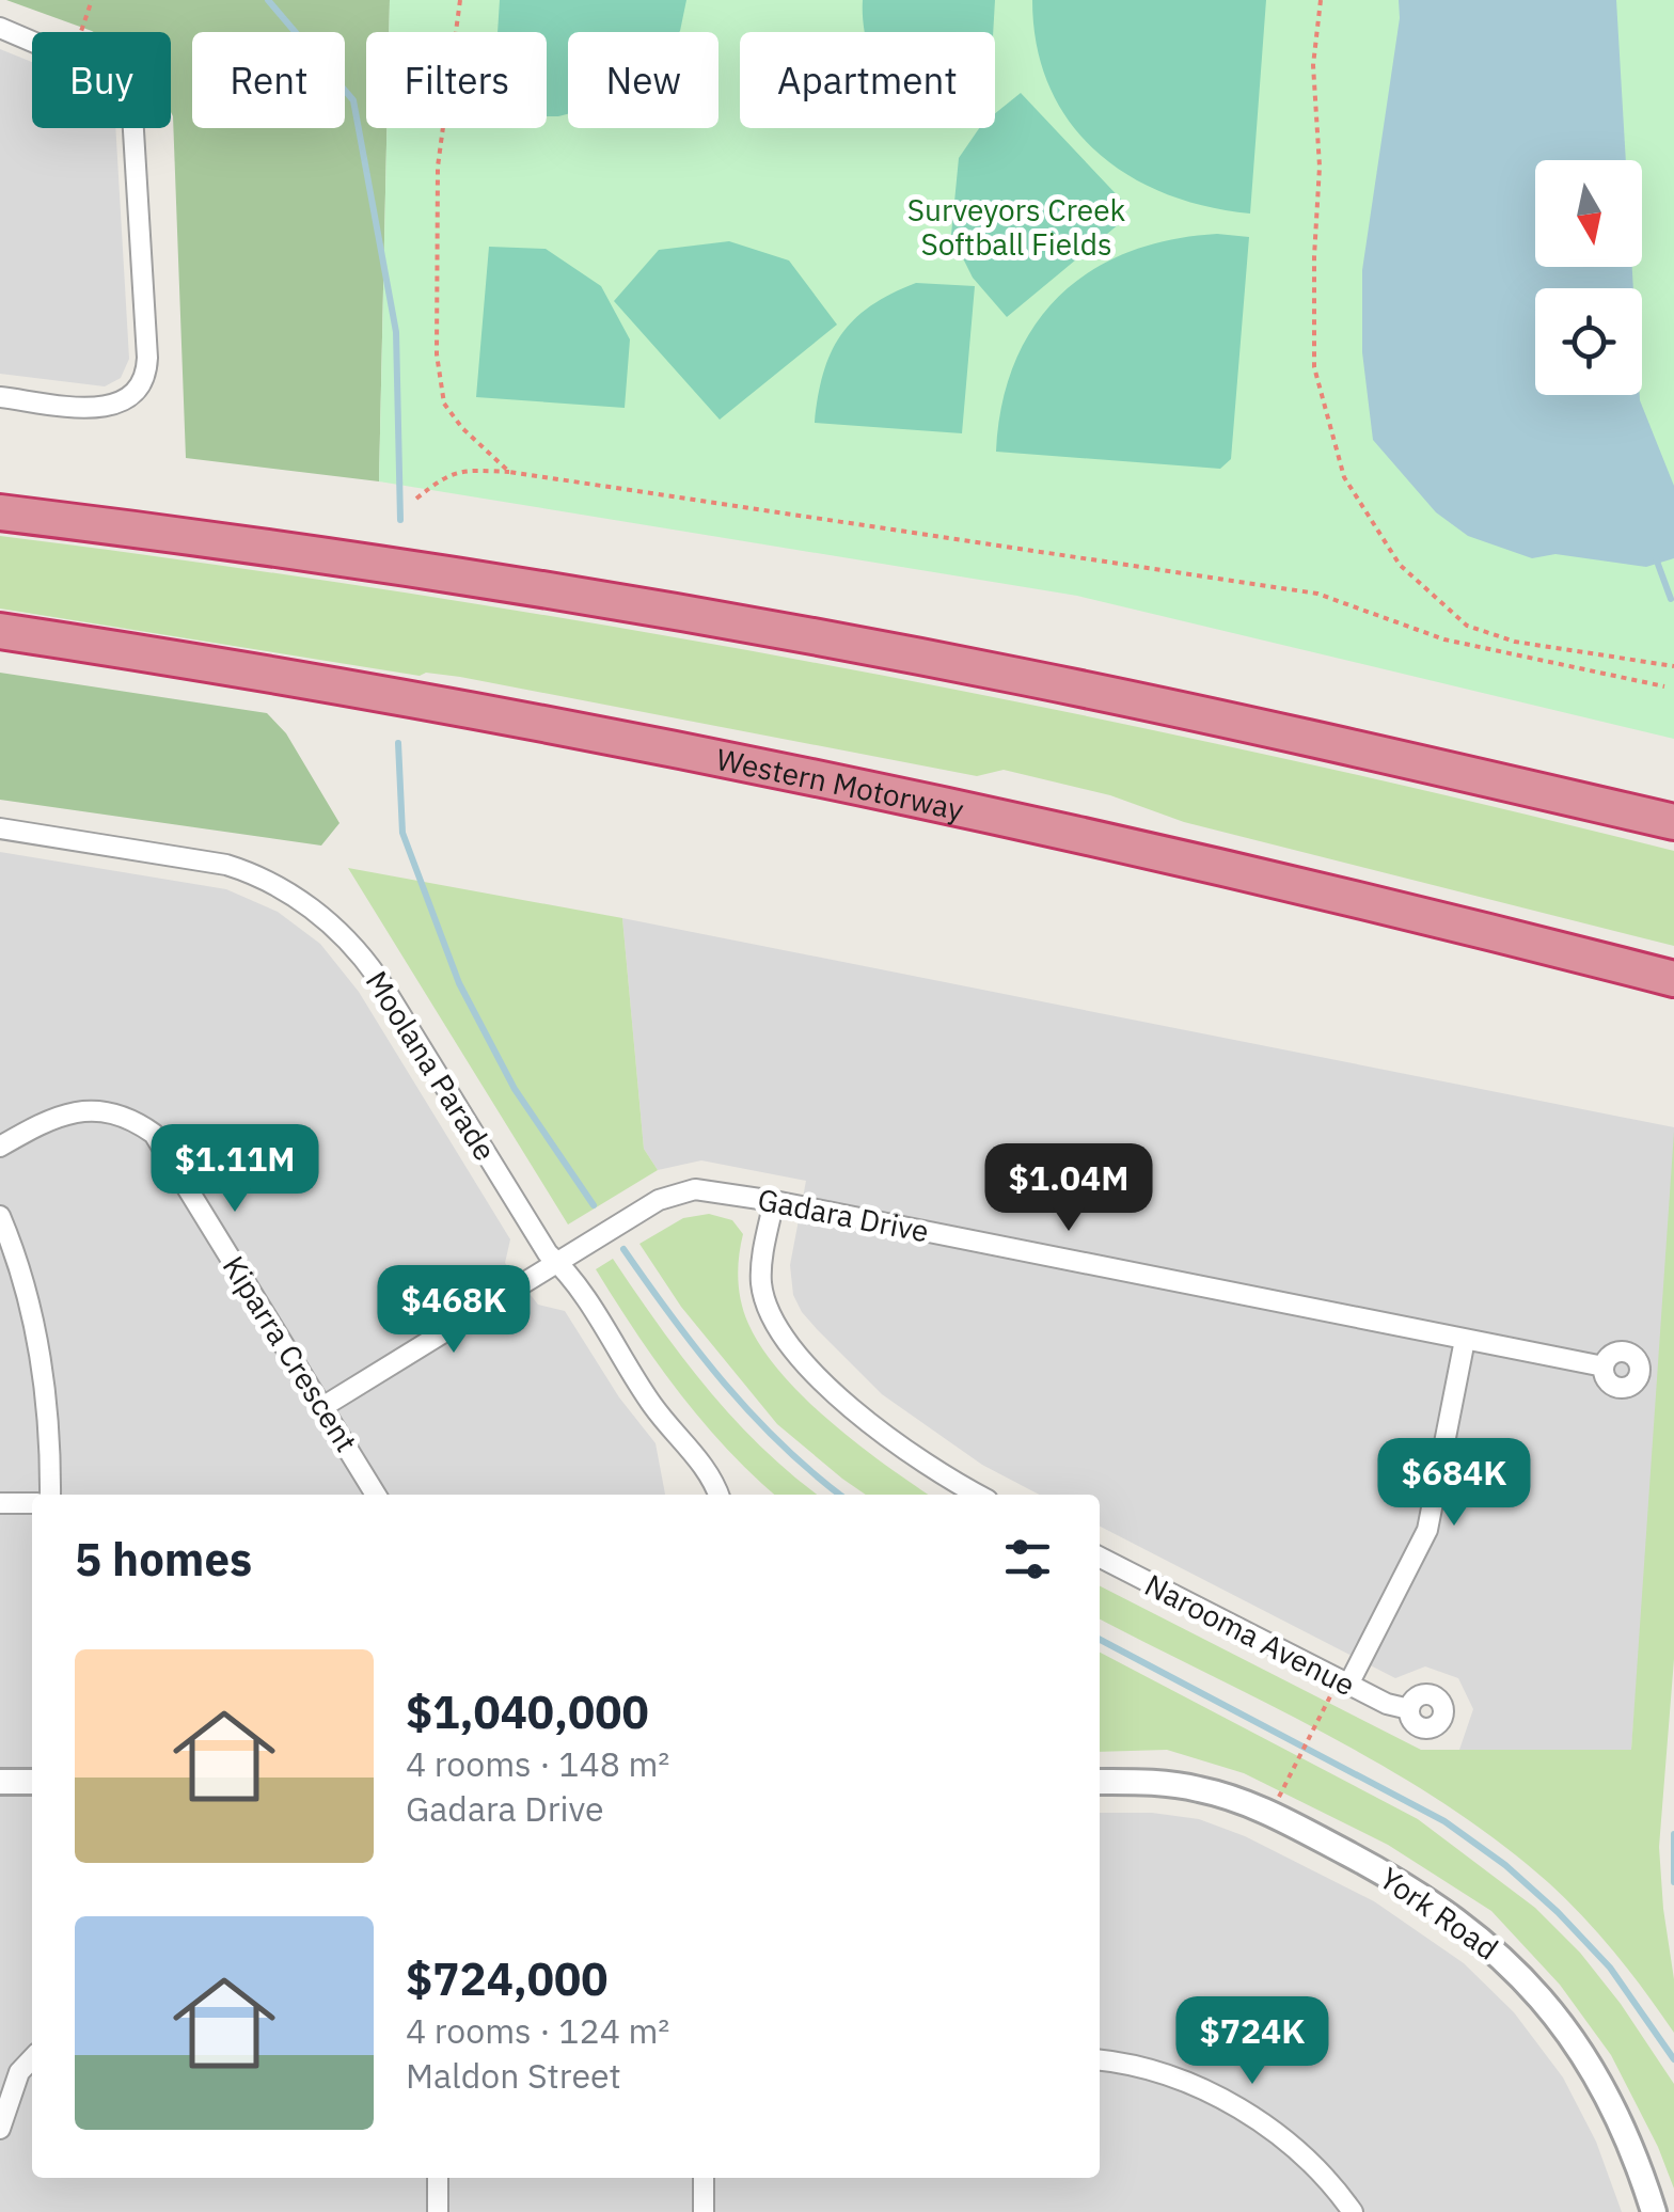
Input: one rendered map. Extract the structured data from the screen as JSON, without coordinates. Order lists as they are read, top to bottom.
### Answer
{
  "streets": {
    "highway": ["Western Motorway"],
    "street": [
      "Moolana Parade",
      "Gadara Drive",
      "Kiparra Crescent",
      "Narooma Avenue",
      "York Road"
    ]
  },
  "crossings": [
    ["Moolana Parade", "Gadara Drive"],
    ["Gadara Drive", "Kiparra Crescent"]
  ],
  "parks": ["Surveyors Creek Softball Fields"],
  "north": "bottom",
  "page": {
    "chip": [
      "Buy",
      "Rent",
      "Filters",
      "New",
      "Apartment"
    ],
    "price": [
      "$1.11M",
      "$1.04M",
      "$468K",
      "$684K",
      "$724K"
    ],
    "heading": "5 homes",
    "list": [
      {
        "name": "$1,040,000",
        "note": "4 rooms · 148 m² · Gadara Drive"
      },
      {
        "name": "$724,000",
        "note": "4 rooms · 124 m² · Maldon Street"
      }
    ]
  }
}
